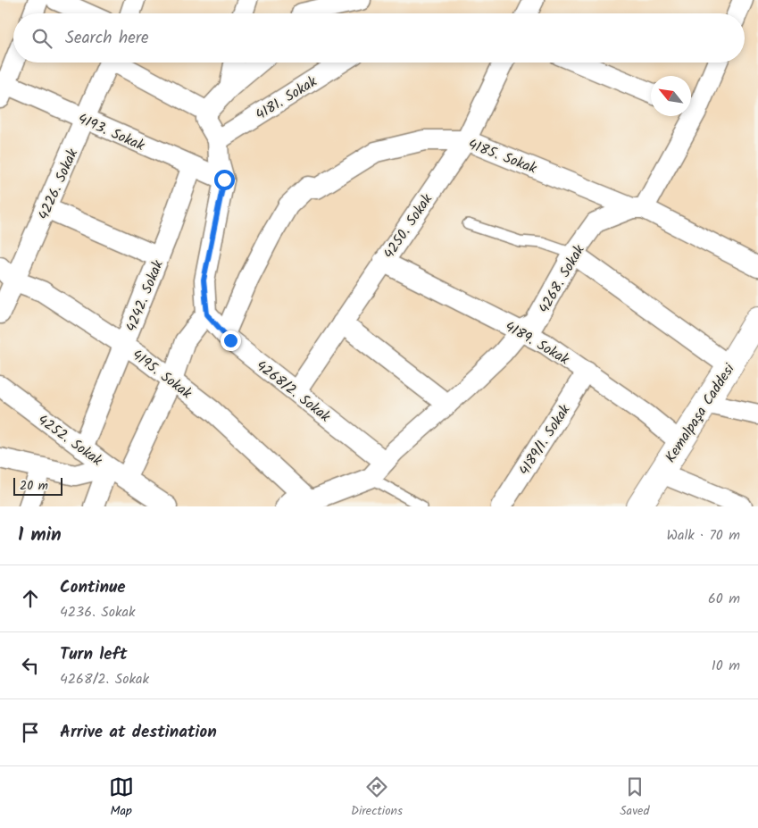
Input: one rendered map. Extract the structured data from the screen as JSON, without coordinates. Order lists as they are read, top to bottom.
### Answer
{
  "streets": {
    "main road": ["Kemalpaşa Caddesi"],
    "street": [
      "4181. Sokak",
      "4193. Sokak",
      "4185. Sokak",
      "4226. Sokak",
      "4250. Sokak",
      "4268. Sokak",
      "4242. Sokak",
      "4189. Sokak",
      "4195. Sokak",
      "4268/2. Sokak",
      "4252. Sokak",
      "4189/1. Sokak"
    ]
  },
  "crossings": [
    ["4193. Sokak", "4226. Sokak"],
    ["4193. Sokak", "4242. Sokak"],
    ["4185. Sokak", "4250. Sokak"],
    ["4185. Sokak", "4268. Sokak"],
    ["4185. Sokak", "4268/2. Sokak"],
    ["4226. Sokak", "4195. Sokak"],
    ["4250. Sokak", "4189. Sokak"],
    ["4250. Sokak", "4268/2. Sokak"],
    ["4268. Sokak", "4189. Sokak"],
    ["4268. Sokak", "4195. Sokak"],
    ["4268. Sokak", "4268/2. Sokak"],
    ["4242. Sokak", "4195. Sokak"],
    ["4242. Sokak", "4252. Sokak"],
    ["4189. Sokak", "Kemalpaşa Caddesi"],
    ["4189. Sokak", "4189/1. Sokak"]
  ],
  "scale_bar": "20 m",
  "north": "top left",
  "page": {
    "search": "Search here",
    "scale": "20 m",
    "heading": ["1 min", "Walk · 70 m"],
    "list": [
      ["Continue", "4236. Sokak", "60 m"],
      ["Turn left", "4268/2. Sokak", "10 m"],
      "Arrive at destination"
    ],
    "nav": ["Map", "Directions", "Saved"]
  }
}
